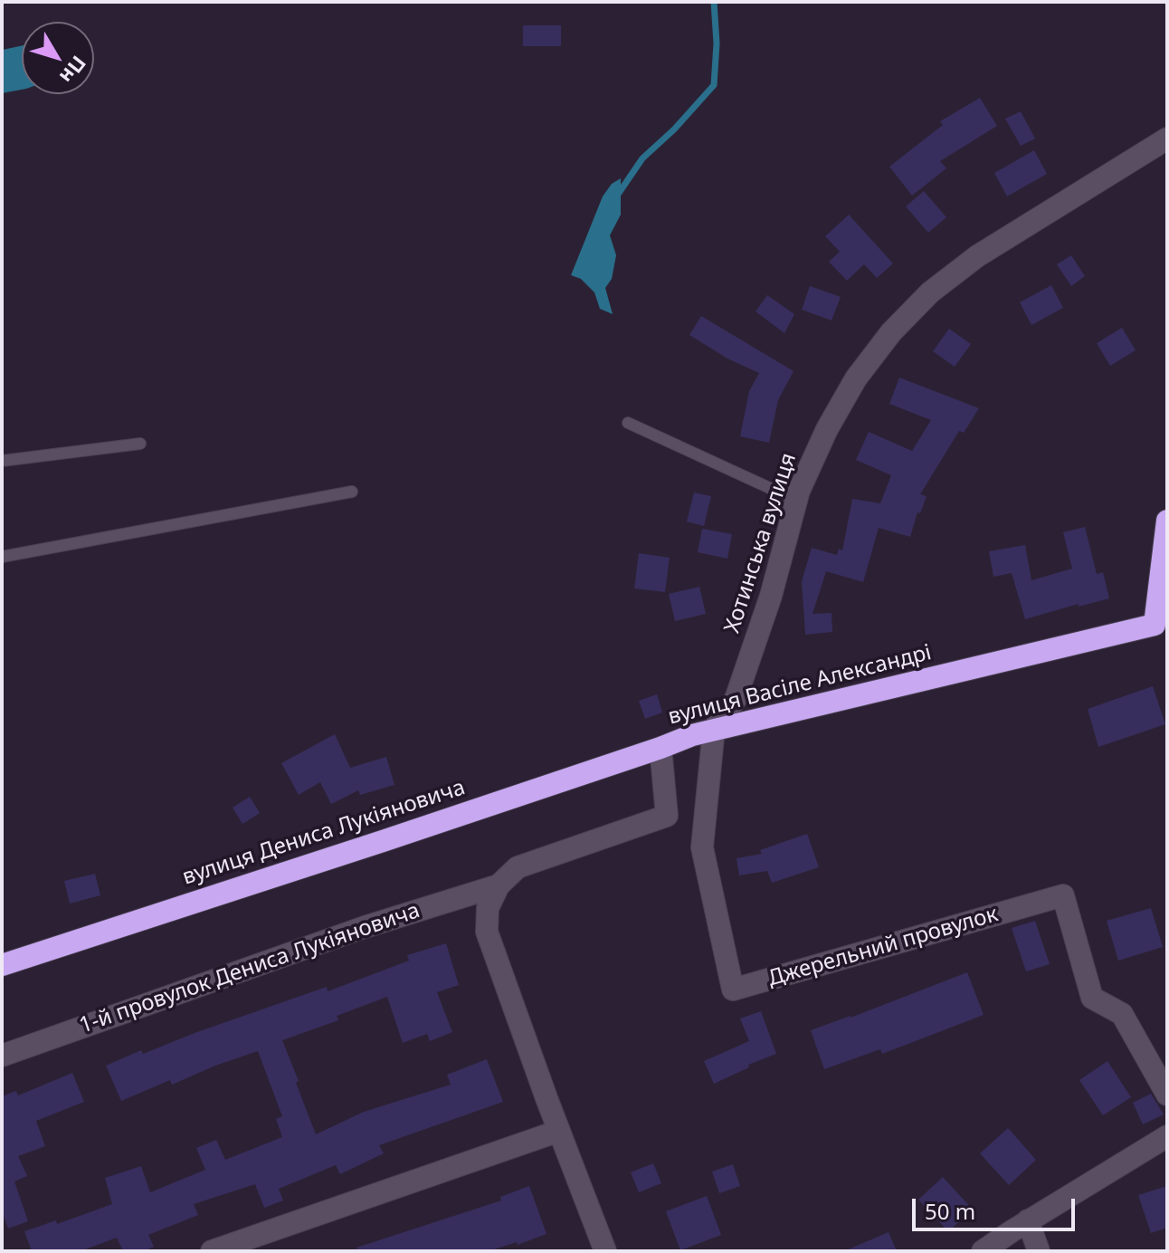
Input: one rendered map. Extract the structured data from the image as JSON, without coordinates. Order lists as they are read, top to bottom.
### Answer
{
  "streets": {
    "highway": ["вулиця Васіле Александрі", "вулиця Дениса Лукіяновича"],
    "street": ["Хотинська вулиця", "Джерельний провулок", "1-й провулок Дениса Лукіяновича"]
  },
  "crossings": [
    ["Хотинська вулиця", "вулиця Васіле Александрі"],
    ["Хотинська вулиця", "Джерельний провулок"],
    ["вулиця Васіле Александрі", "вулиця Дениса Лукіяновича"],
    ["вулиця Васіле Александрі", "Джерельний провулок"],
    ["вулиця Васіле Александрі", "1-й провулок Дениса Лукіяновича"]
  ],
  "scale_bar": "50 m",
  "north": "bottom right"
}
